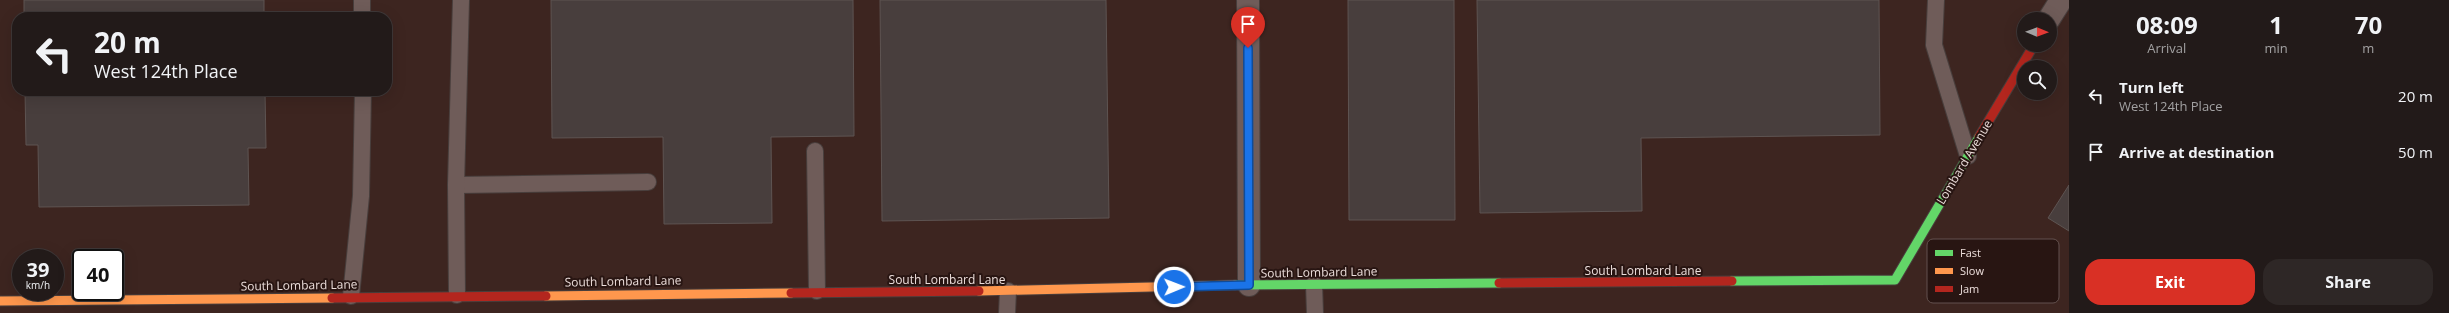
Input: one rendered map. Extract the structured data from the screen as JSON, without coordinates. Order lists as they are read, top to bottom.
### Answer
{
  "streets": {
    "street": ["Lombard Avenue", "South Lombard Lane"]
  },
  "crossings": [
    ["Lombard Avenue", "South Lombard Lane"]
  ],
  "legend": ["Fast", "Slow", "Jam"],
  "north": "right",
  "page": {
    "eta": [
      "08:09",
      "Arrival",
      "1",
      "min",
      "70",
      "m"
    ],
    "turn": ["20 m", "West 124th Place"],
    "list": [
      {
        "name": "Turn left",
        "note": "West 124th Place",
        "value": "20 m"
      },
      {
        "name": "Arrive at destination",
        "value": "50 m"
      }
    ],
    "speed": "39 km/h",
    "limit": "40",
    "buttons": ["Exit", "Share"]
  }
}
